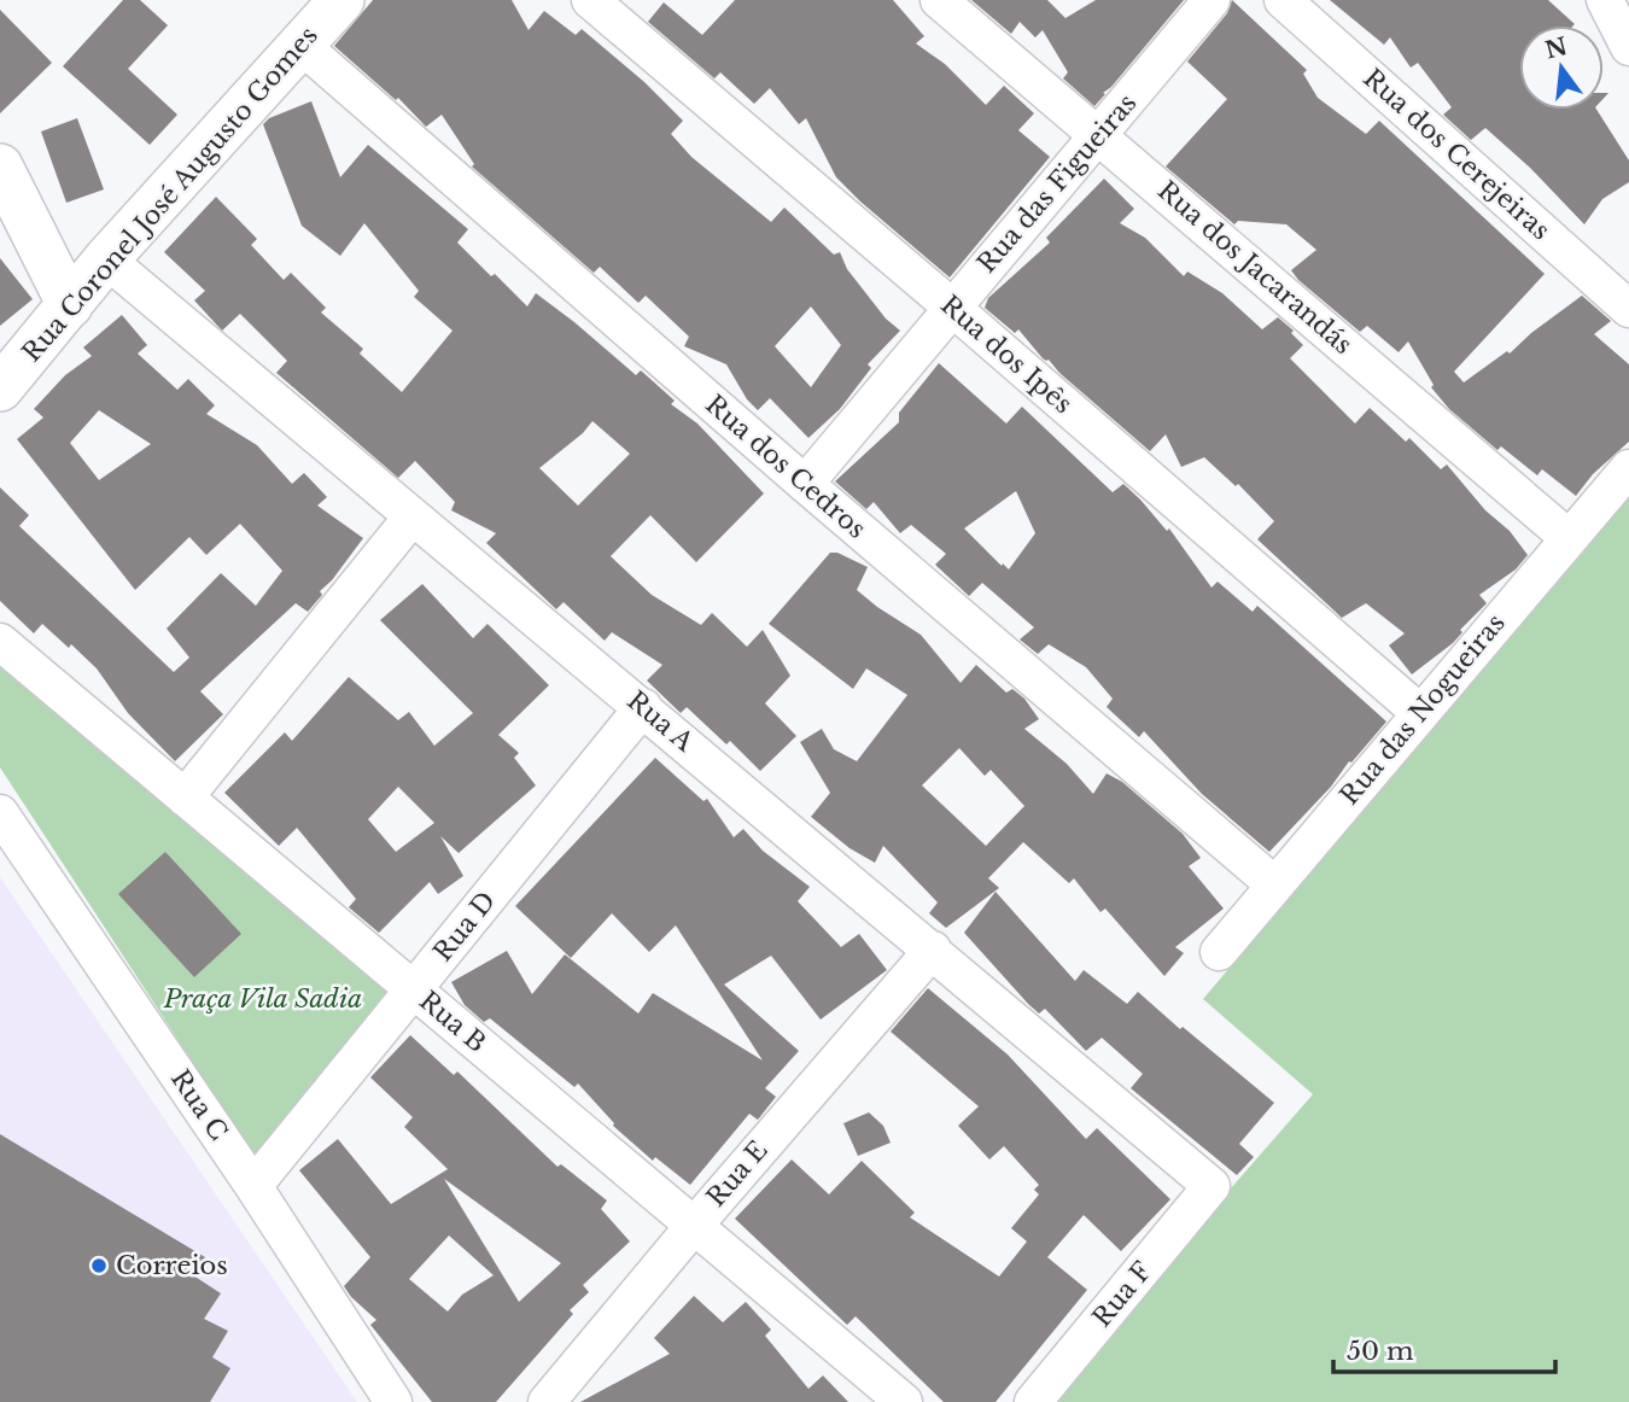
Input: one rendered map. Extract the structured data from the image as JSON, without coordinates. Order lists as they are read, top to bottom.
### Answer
{
  "streets": {
    "street": [
      "Rua dos Cerejeiras",
      "Rua das Figueiras",
      "Rua Coronel José Augusto Gomes",
      "Rua dos Jacarandás",
      "Rua dos Ipês",
      "Rua dos Cedros",
      "Rua das Nogueiras",
      "Rua A",
      "Rua D",
      "Rua B",
      "Rua C",
      "Rua E",
      "Rua F"
    ]
  },
  "crossings": [
    ["Rua das Figueiras", "Rua dos Jacarandás"],
    ["Rua das Figueiras", "Rua dos Ipês"],
    ["Rua das Figueiras", "Rua dos Cedros"],
    ["Rua Coronel José Augusto Gomes", "Rua dos Cedros"],
    ["Rua Coronel José Augusto Gomes", "Rua A"],
    ["Rua dos Jacarandás", "Rua das Nogueiras"],
    ["Rua dos Ipês", "Rua das Nogueiras"],
    ["Rua dos Cedros", "Rua das Nogueiras"],
    ["Rua A", "Rua D"],
    ["Rua A", "Rua E"],
    ["Rua A", "Rua F"],
    ["Rua D", "Rua B"],
    ["Rua D", "Rua C"],
    ["Rua B", "Rua E"]
  ],
  "parks": ["Praça Vila Sadia"],
  "places": ["Correios"],
  "scale_bar": "50 m",
  "north": "top"
}
